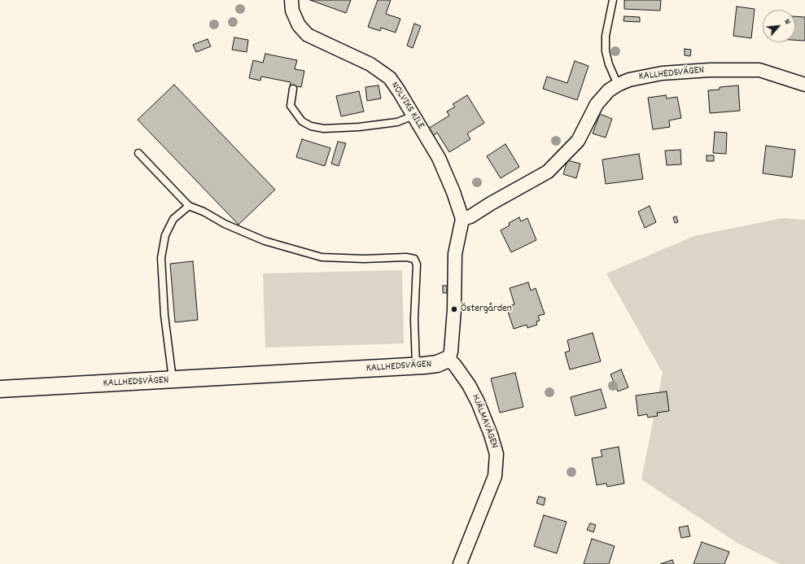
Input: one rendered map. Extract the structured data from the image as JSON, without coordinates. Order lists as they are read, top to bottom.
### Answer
{
  "streets": {
    "street": ["KALLHEDSVÄGEN", "NOLVIKS KILE", "HJÄLMAVÄGEN"]
  },
  "crossings": [
    ["KALLHEDSVÄGEN", "NOLVIKS KILE"],
    ["KALLHEDSVÄGEN", "HJÄLMAVÄGEN"]
  ],
  "places": ["Östergården"],
  "north": "top right"
}
